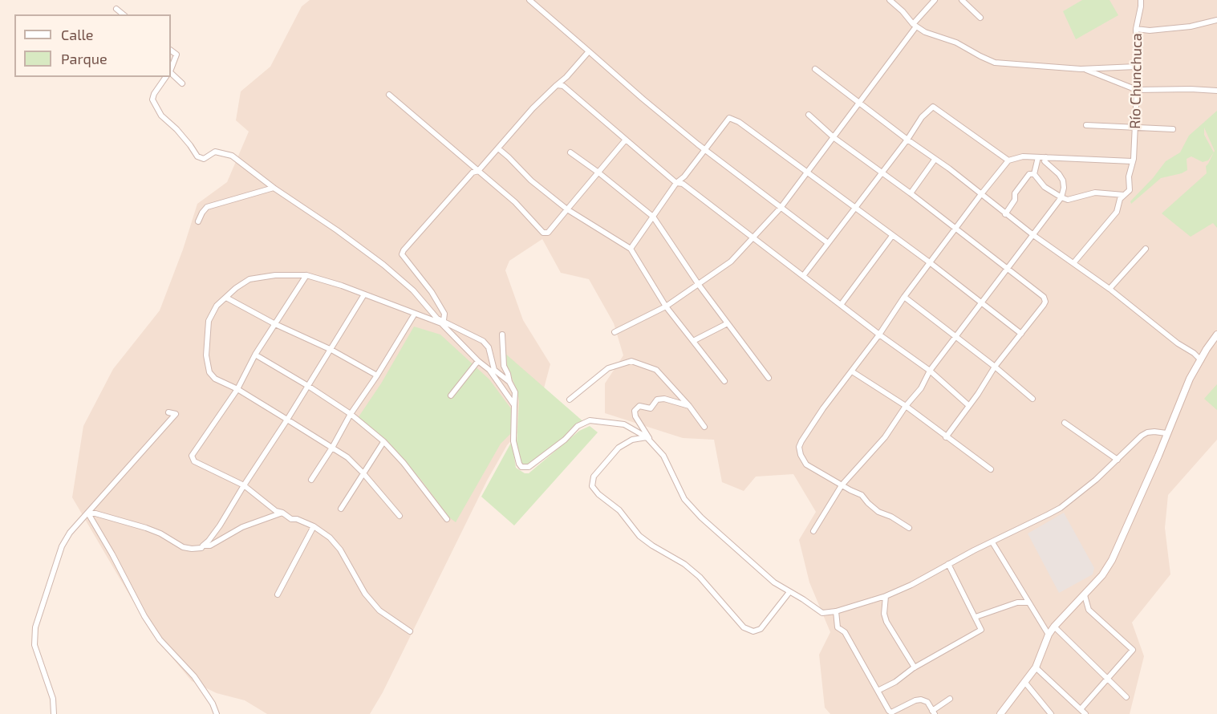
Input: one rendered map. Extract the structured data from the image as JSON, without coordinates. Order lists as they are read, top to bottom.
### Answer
{
  "streets": {
    "street": ["Río Chunchuca"]
  },
  "legend": ["Calle", "Parque"]
}
